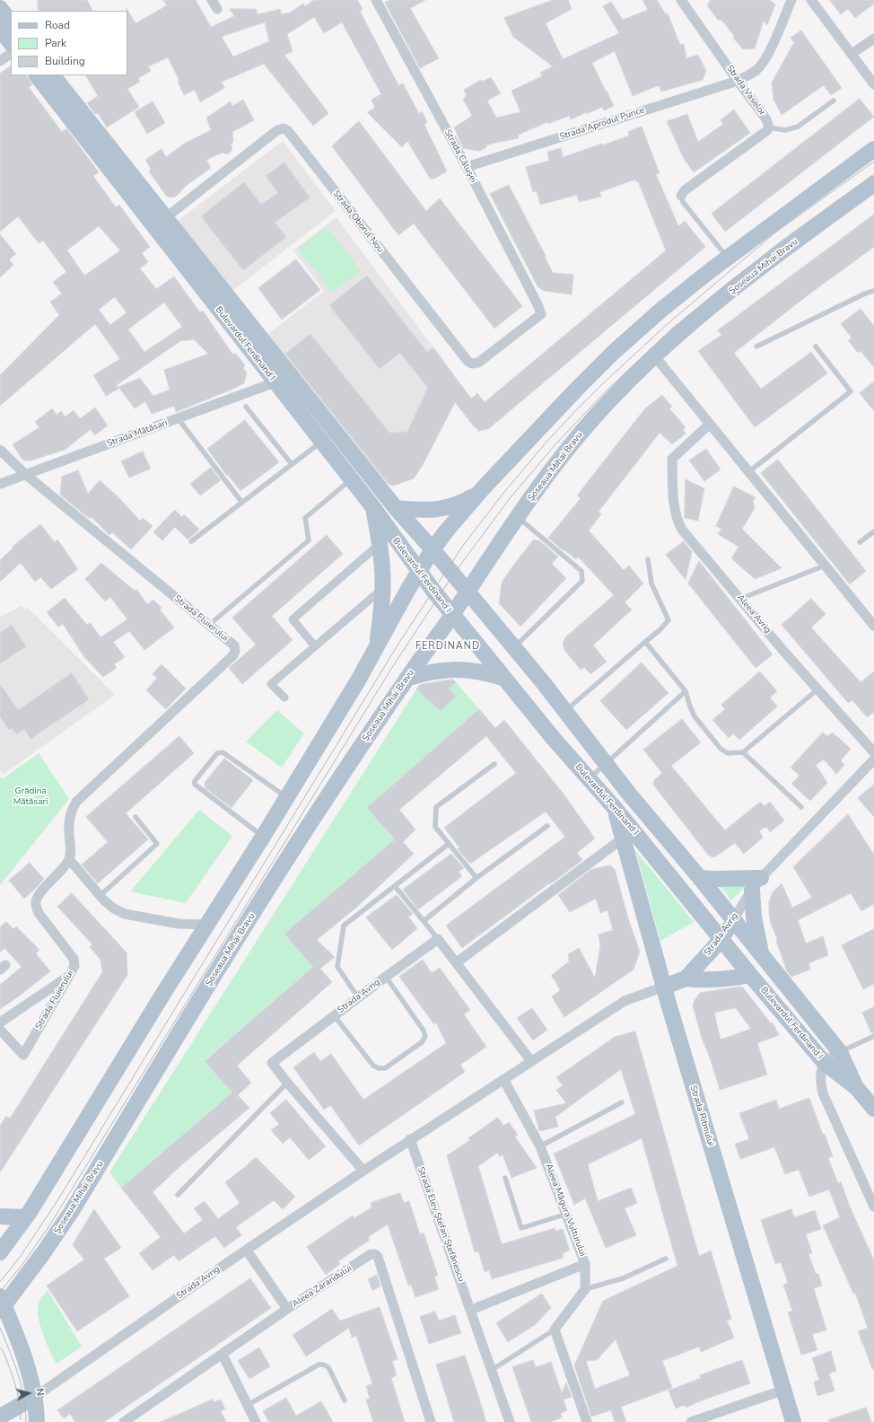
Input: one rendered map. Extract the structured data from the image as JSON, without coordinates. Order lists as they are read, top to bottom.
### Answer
{
  "streets": {
    "main road": [
      "Șoseaua Mihai Bravu",
      "Bulevardul Ferdinand I",
      "Strada Avrig",
      "Strada Ritmului"
    ],
    "street": [
      "Strada Vaselor",
      "Strada Aprodul Purice",
      "Strada Călușei",
      "Strada Oborul Nou",
      "Strada Mătăsari",
      "Aleea Avrig",
      "Strada Fluierului",
      "Aleea Măgura Vulturului",
      "Strada Elev Ștefan Ștefănescu",
      "Aleea Zarandului"
    ]
  },
  "crossings": [
    ["Strada Vaselor", "Strada Aprodul Purice"],
    ["Strada Aprodul Purice", "Strada Călușei"],
    ["Strada Călușei", "Strada Oborul Nou"],
    ["Strada Oborul Nou", "Bulevardul Ferdinand I"],
    ["Șoseaua Mihai Bravu", "Bulevardul Ferdinand I"],
    ["Bulevardul Ferdinand I", "Strada Mătăsari"],
    ["Bulevardul Ferdinand I", "Strada Avrig"],
    ["Bulevardul Ferdinand I", "Strada Ritmului"],
    ["Strada Mătăsari", "Strada Fluierului"],
    ["Strada Avrig", "Strada Ritmului"],
    ["Strada Avrig", "Aleea Măgura Vulturului"],
    ["Strada Avrig", "Strada Elev Ștefan Ștefănescu"]
  ],
  "districts": ["FERDINAND"],
  "parks": ["Grădina Mătăsari"],
  "legend": ["Road", "Park", "Building"],
  "north": "right"
}
